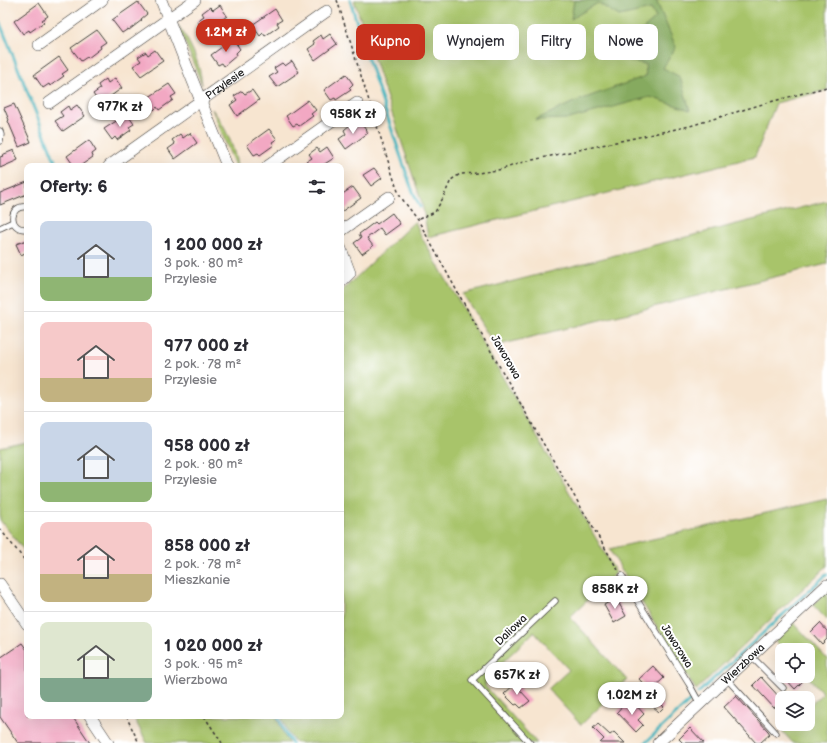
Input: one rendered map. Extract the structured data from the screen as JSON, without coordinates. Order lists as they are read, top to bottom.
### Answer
{
  "streets": {
    "street": ["Przylesie", "Wierzbowa"],
    "lane": ["Jaworowa", "Daliowa"]
  },
  "crossings": [
    ["Jaworowa", "Wierzbowa"]
  ],
  "page": {
    "price": [
      "1.2M zł",
      "977K zł",
      "958K zł",
      "858K zł",
      "657K zł",
      "1.02M zł"
    ],
    "chip": [
      "Kupno",
      "Wynajem",
      "Filtry",
      "Nowe"
    ],
    "heading": "Oferty: 6",
    "list": [
      {
        "name": "1 200 000 zł",
        "note": "3 pok. · 80 m² · Przylesie"
      },
      {
        "name": "977 000 zł",
        "note": "2 pok. · 78 m² · Przylesie"
      },
      {
        "name": "958 000 zł",
        "note": "2 pok. · 80 m² · Przylesie"
      },
      {
        "name": "858 000 zł",
        "note": "2 pok. · 78 m² · Mieszkanie"
      },
      {
        "name": "1 020 000 zł",
        "note": "3 pok. · 95 m² · Wierzbowa"
      }
    ]
  }
}
